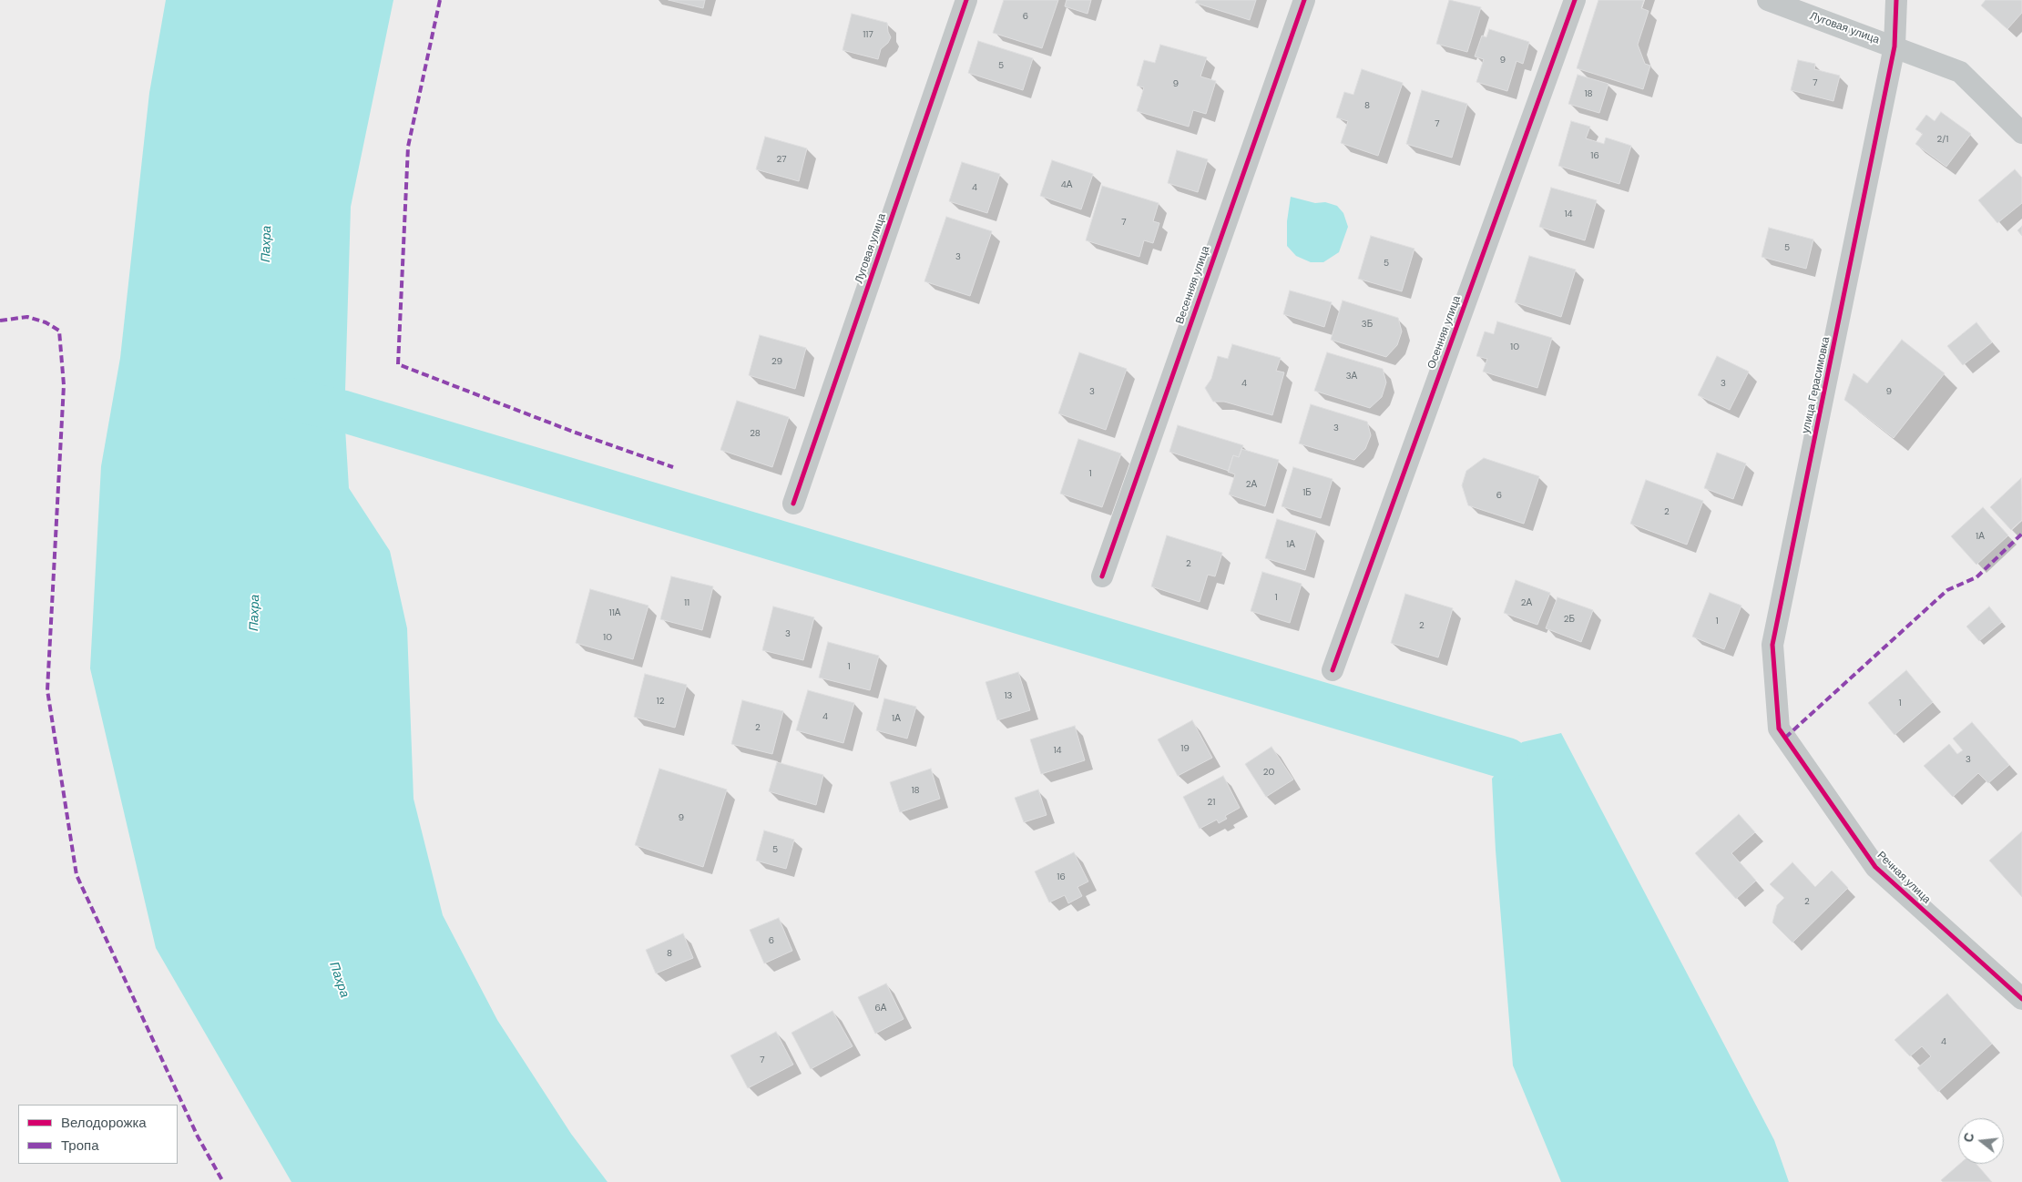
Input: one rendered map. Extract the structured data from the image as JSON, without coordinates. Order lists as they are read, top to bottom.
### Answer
{
  "streets": {
    "street": [
      "Луговая улица",
      "Весенняя улица",
      "Осенняя улица",
      "улица Герасимовка",
      "Речная улица"
    ]
  },
  "crossings": [
    ["Луговая улица", "улица Герасимовка"],
    ["улица Герасимовка", "Речная улица"]
  ],
  "water": ["Пахра"],
  "house_numbers": [
    "6",
    "117",
    "9",
    "5",
    "7",
    "9",
    "18",
    "8",
    "7",
    "2/1",
    "16",
    "27",
    "4А",
    "4",
    "14",
    "7",
    "5",
    "3",
    "5",
    "3Б",
    "10",
    "29",
    "3А",
    "4",
    "3",
    "3",
    "9",
    "3",
    "28",
    "1",
    "2А",
    "1Б",
    "6",
    "2",
    "1А",
    "1А",
    "2",
    "1",
    "11",
    "2А",
    "11А",
    "2Б",
    "1",
    "2",
    "3",
    "10",
    "1",
    "13",
    "12",
    "1",
    "4",
    "1А",
    "2",
    "19",
    "14",
    "3",
    "20",
    "18",
    "21",
    "9",
    "5",
    "16",
    "2",
    "6",
    "8",
    "6А",
    "4",
    "7"
  ],
  "legend": ["Велодорожка", "Тропа"],
  "north": "left"
}
